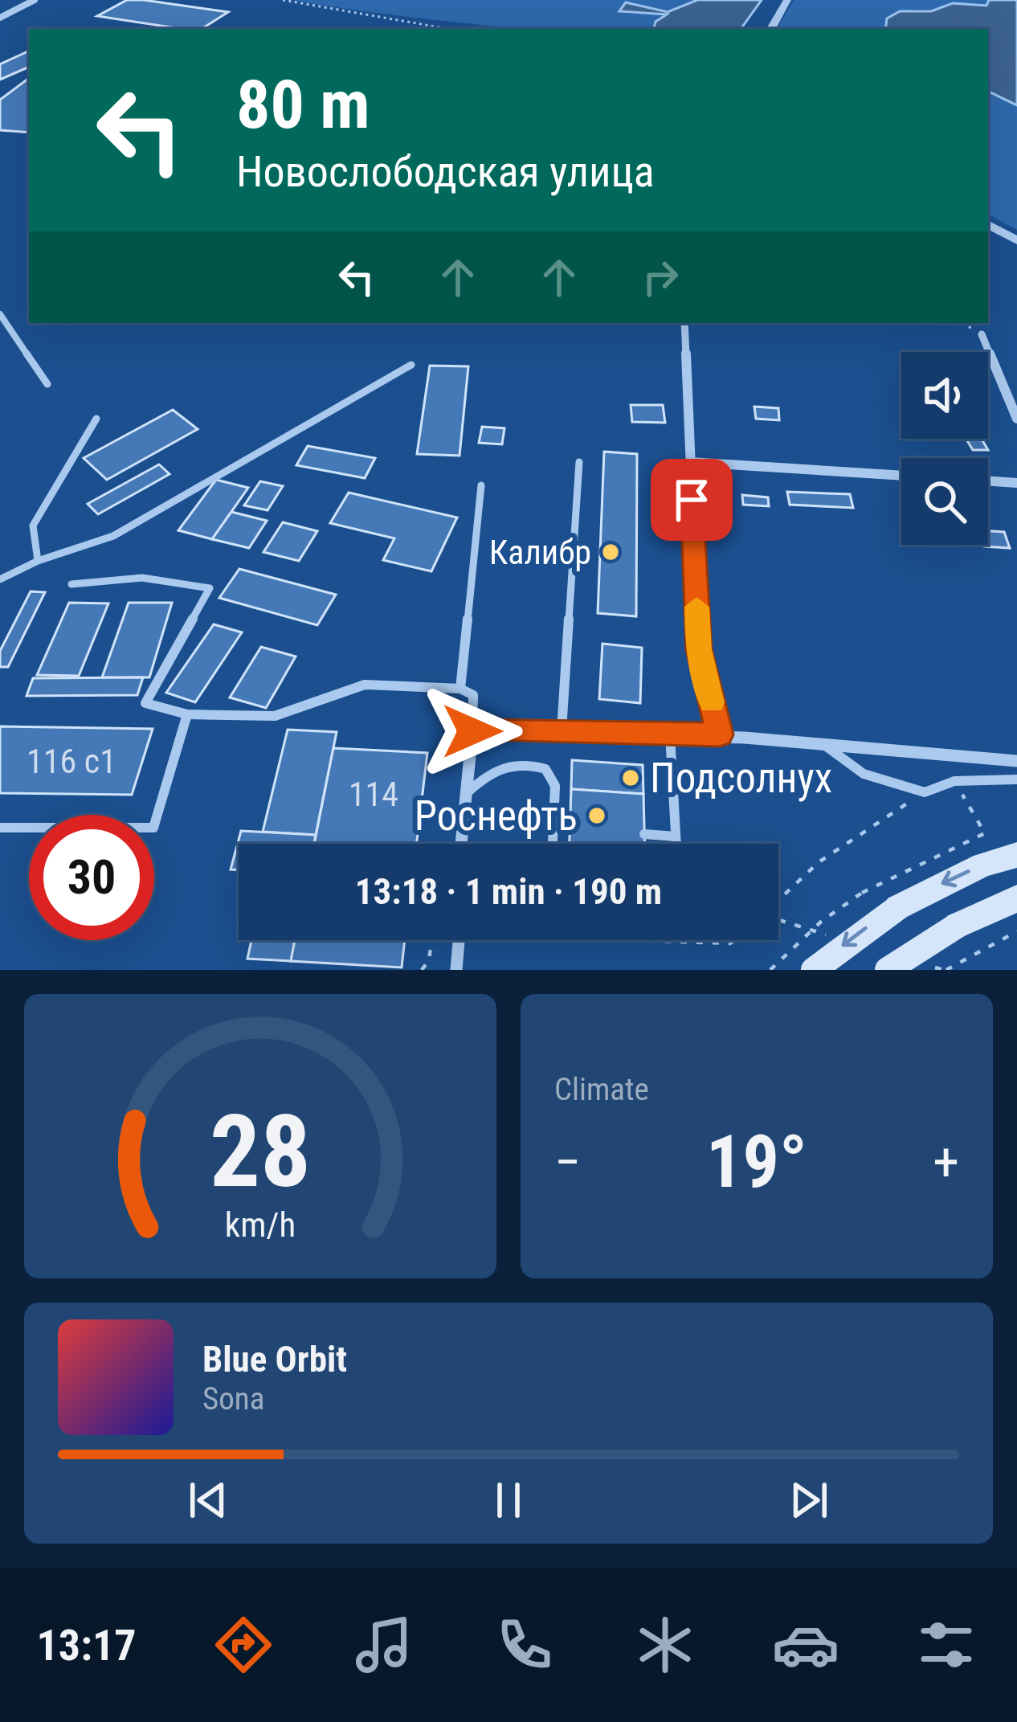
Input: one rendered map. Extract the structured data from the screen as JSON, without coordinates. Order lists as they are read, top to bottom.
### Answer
{
  "places": ["Калибр", "Подсолнух", "Роснефть"],
  "house_numbers": ["116 с1", "114"],
  "page": {
    "turn": ["80 m", "Новослободская улица"],
    "limit": "30",
    "trip": "13:18 · 1 min · 190 m",
    "tile": "Climate",
    "heat": ["−", "19°", "+"],
    "song": ["Blue Orbit", "Sona"],
    "tabs": "13:17",
    "gauge": ["28", "km/h"]
  }
}
